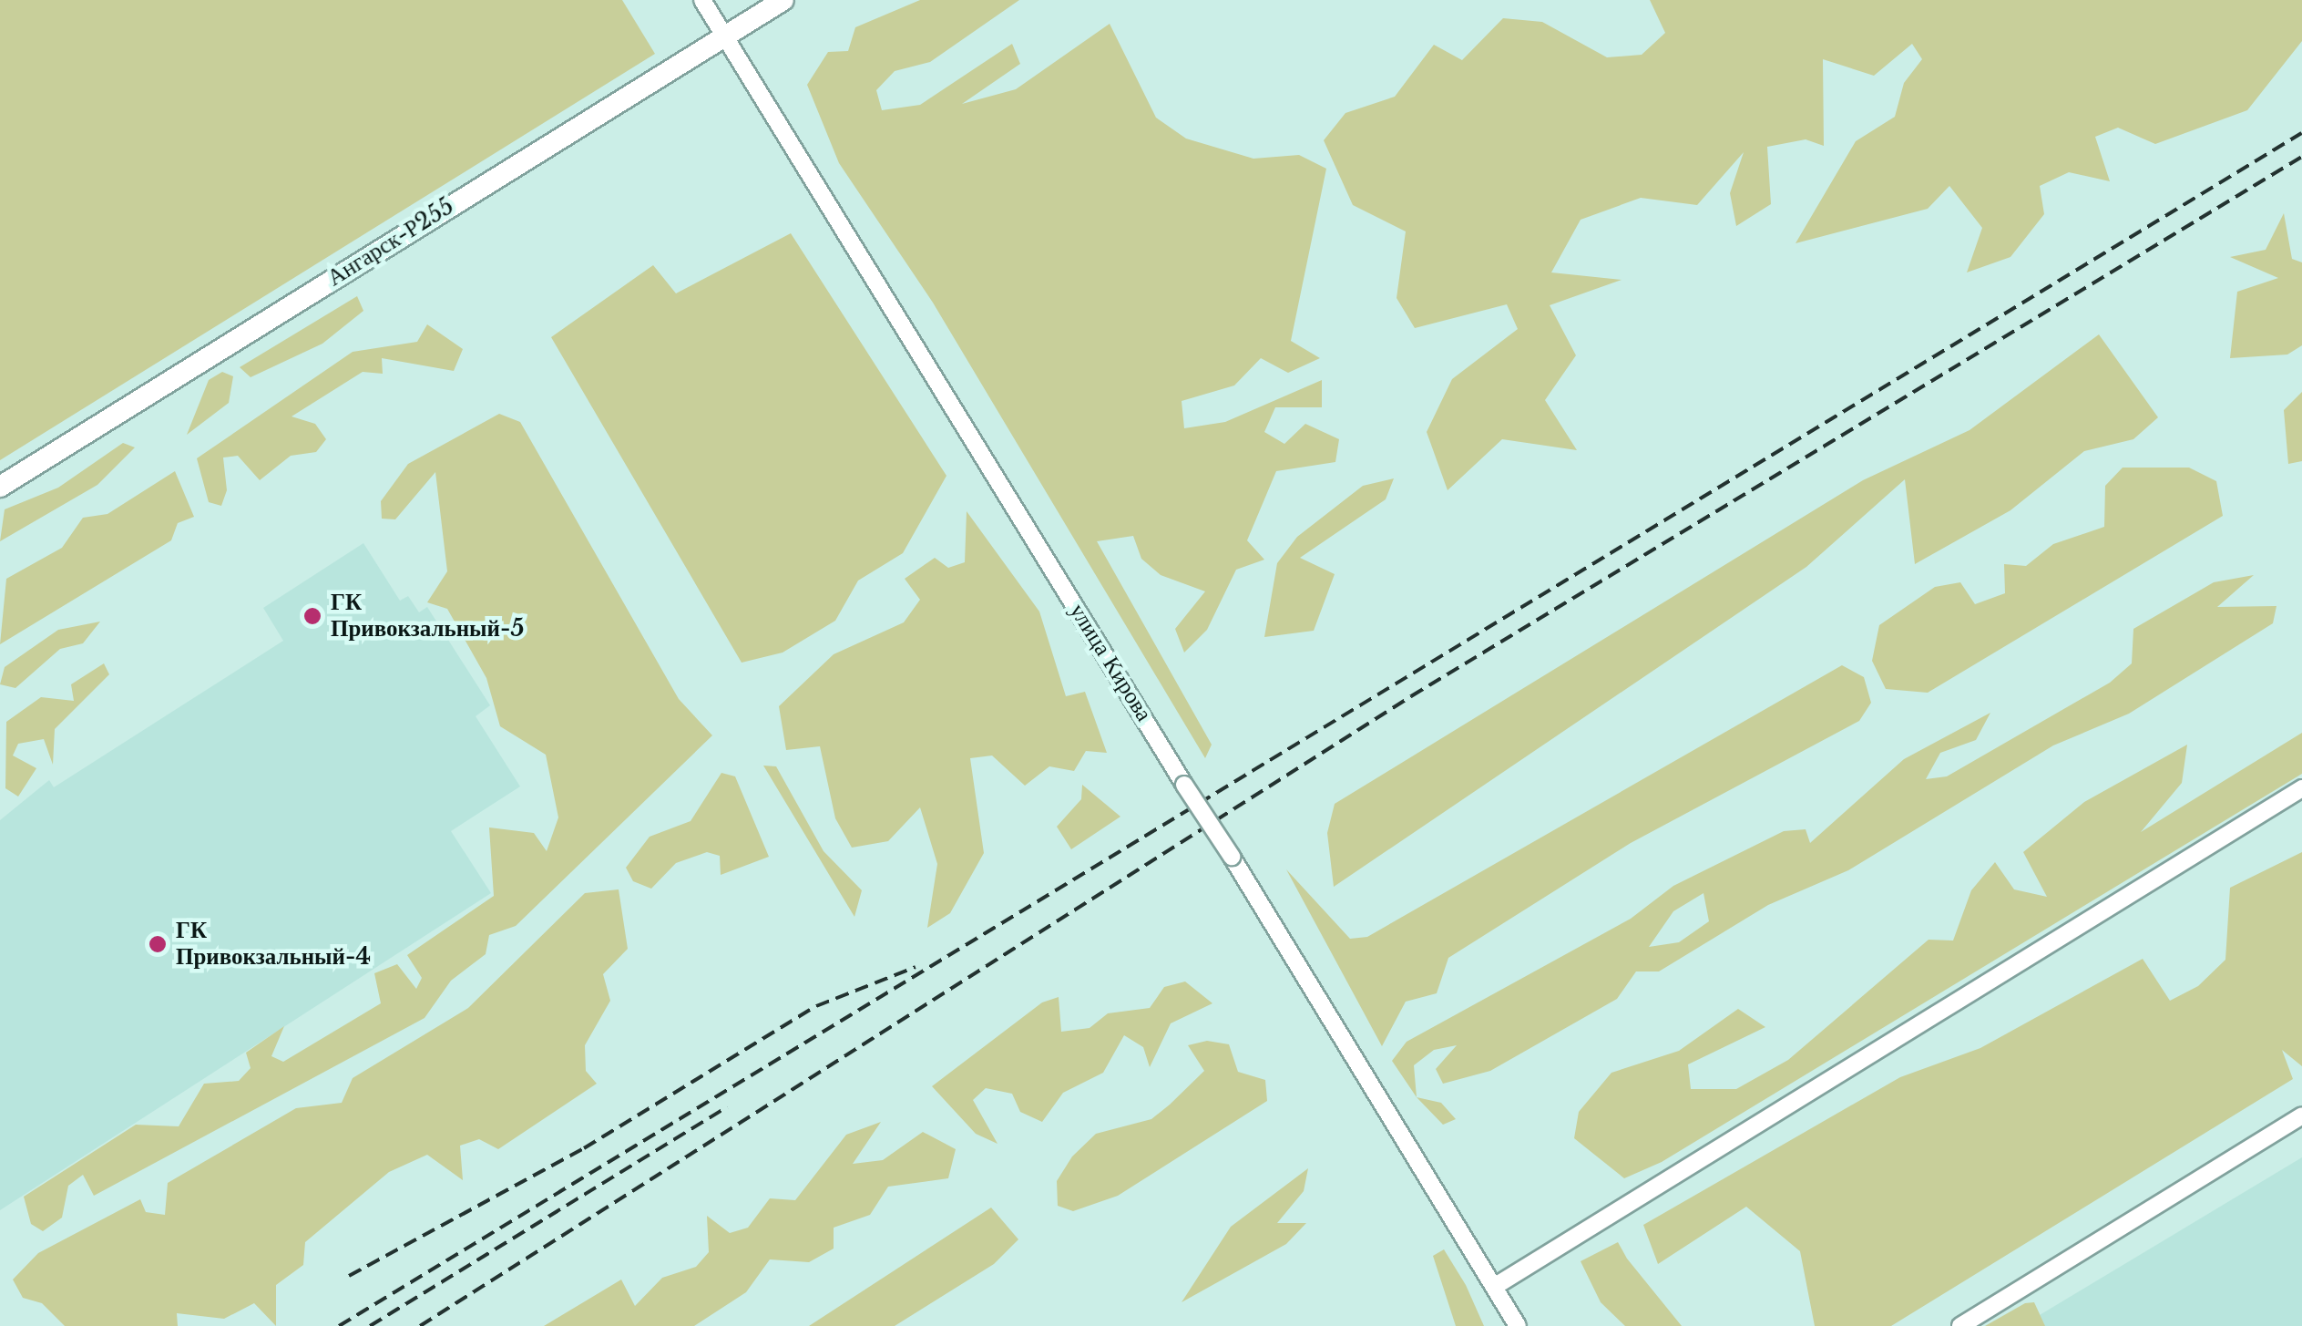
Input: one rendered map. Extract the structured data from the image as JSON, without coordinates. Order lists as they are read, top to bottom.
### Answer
{
  "streets": {
    "main road": ["Ангарск-Р255"],
    "street": ["улица Кирова"]
  },
  "crossings": [
    ["Ангарск-Р255", "улица Кирова"]
  ],
  "places": ["ГК Привокзальный-5", "ГК Привокзальный-4"]
}
